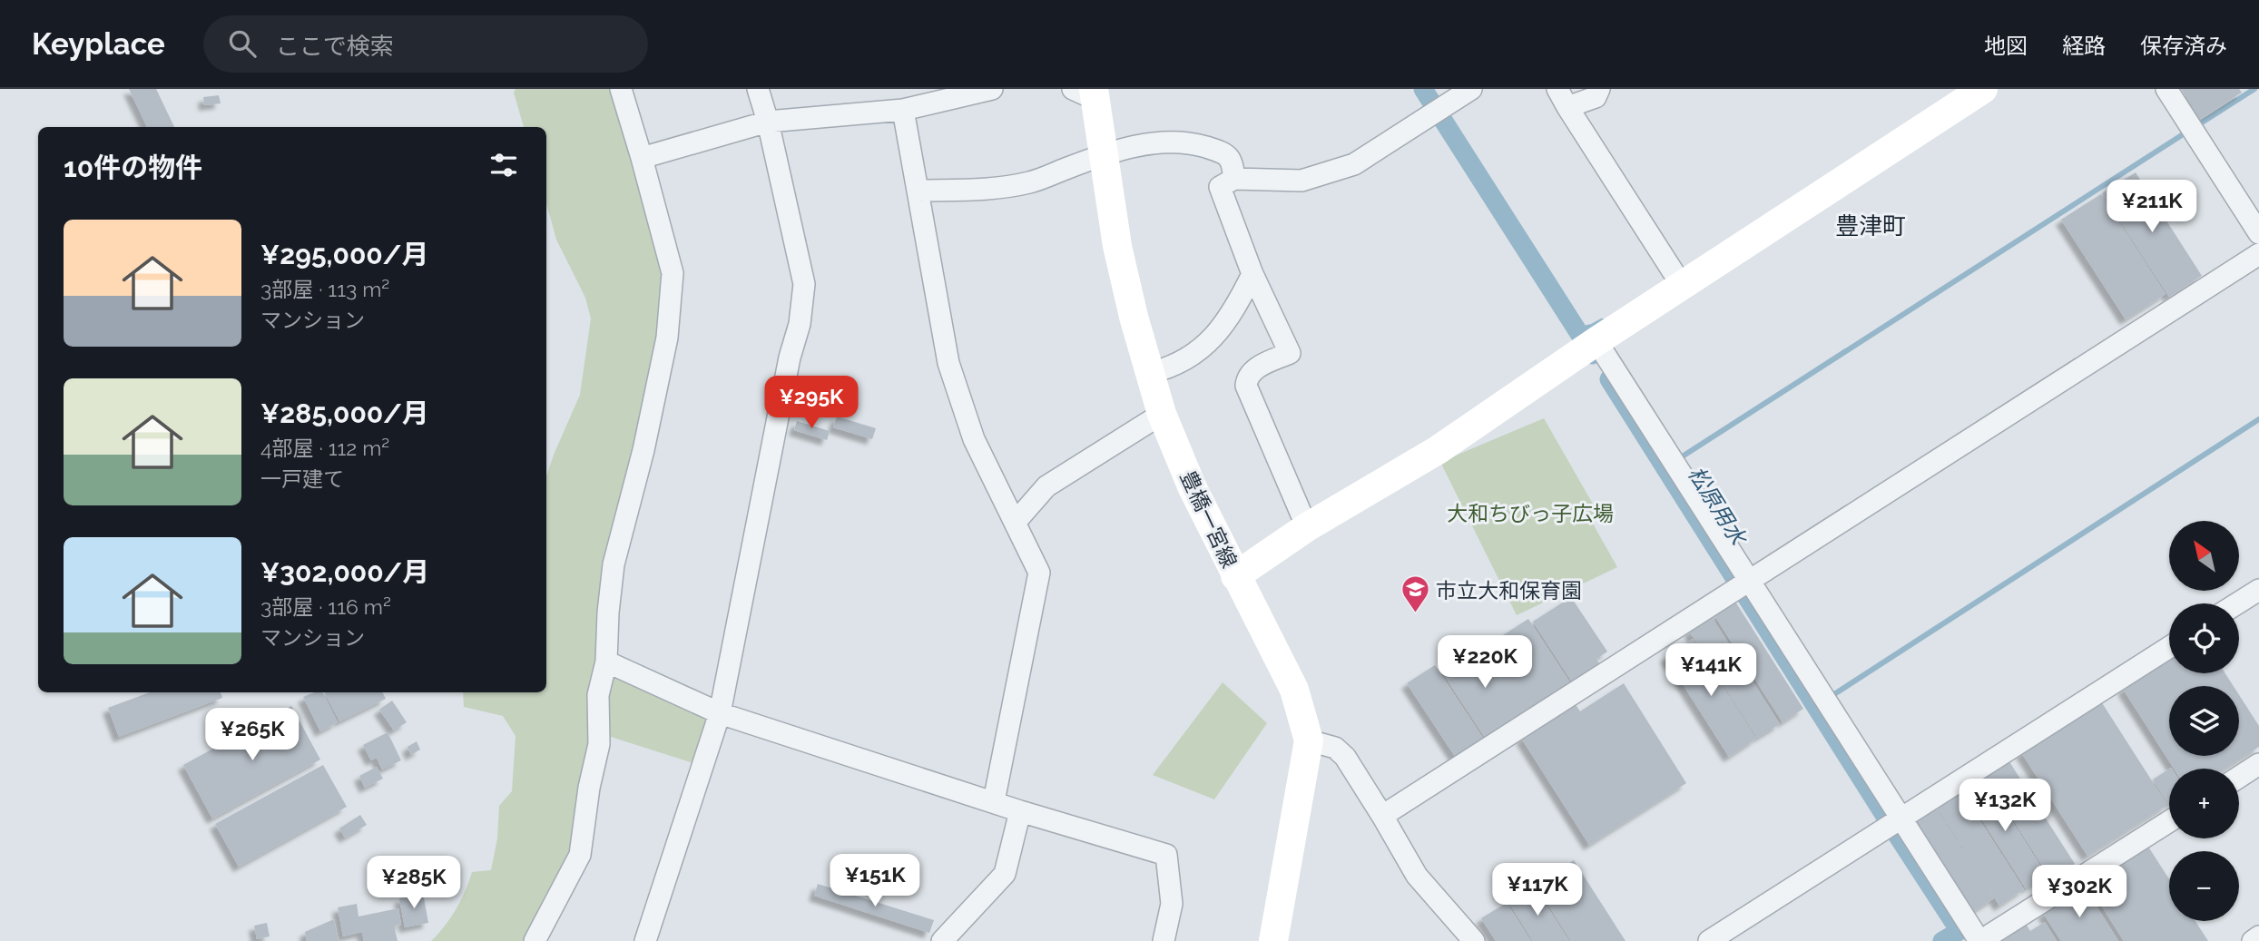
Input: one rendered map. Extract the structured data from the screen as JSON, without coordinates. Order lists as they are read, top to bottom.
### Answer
{
  "streets": {
    "street": ["豊橋一宮線"]
  },
  "districts": ["豊津町"],
  "water": ["松原用水"],
  "parks": ["大和ちびっ子広場"],
  "places": {
    "school or university": ["市立大和保育園"]
  },
  "north": "top left",
  "page": {
    "header": "Keyplace",
    "search": "ここで検索",
    "nav": ["地図", "経路", "保存済み"],
    "heading": "10件の物件",
    "price": [
      "¥211K",
      "¥295K",
      "¥220K",
      "¥141K",
      "¥265K",
      "¥132K",
      "¥151K",
      "¥285K",
      "¥117K",
      "¥302K"
    ],
    "list": [
      {
        "name": "¥295,000/月",
        "note": "3部屋 · 113 m² · マンション"
      },
      {
        "name": "¥285,000/月",
        "note": "4部屋 · 112 m² · 一戸建て"
      },
      {
        "name": "¥302,000/月",
        "note": "3部屋 · 116 m² · マンション"
      }
    ],
    "map_buttons": ["+", "−"]
  }
}
